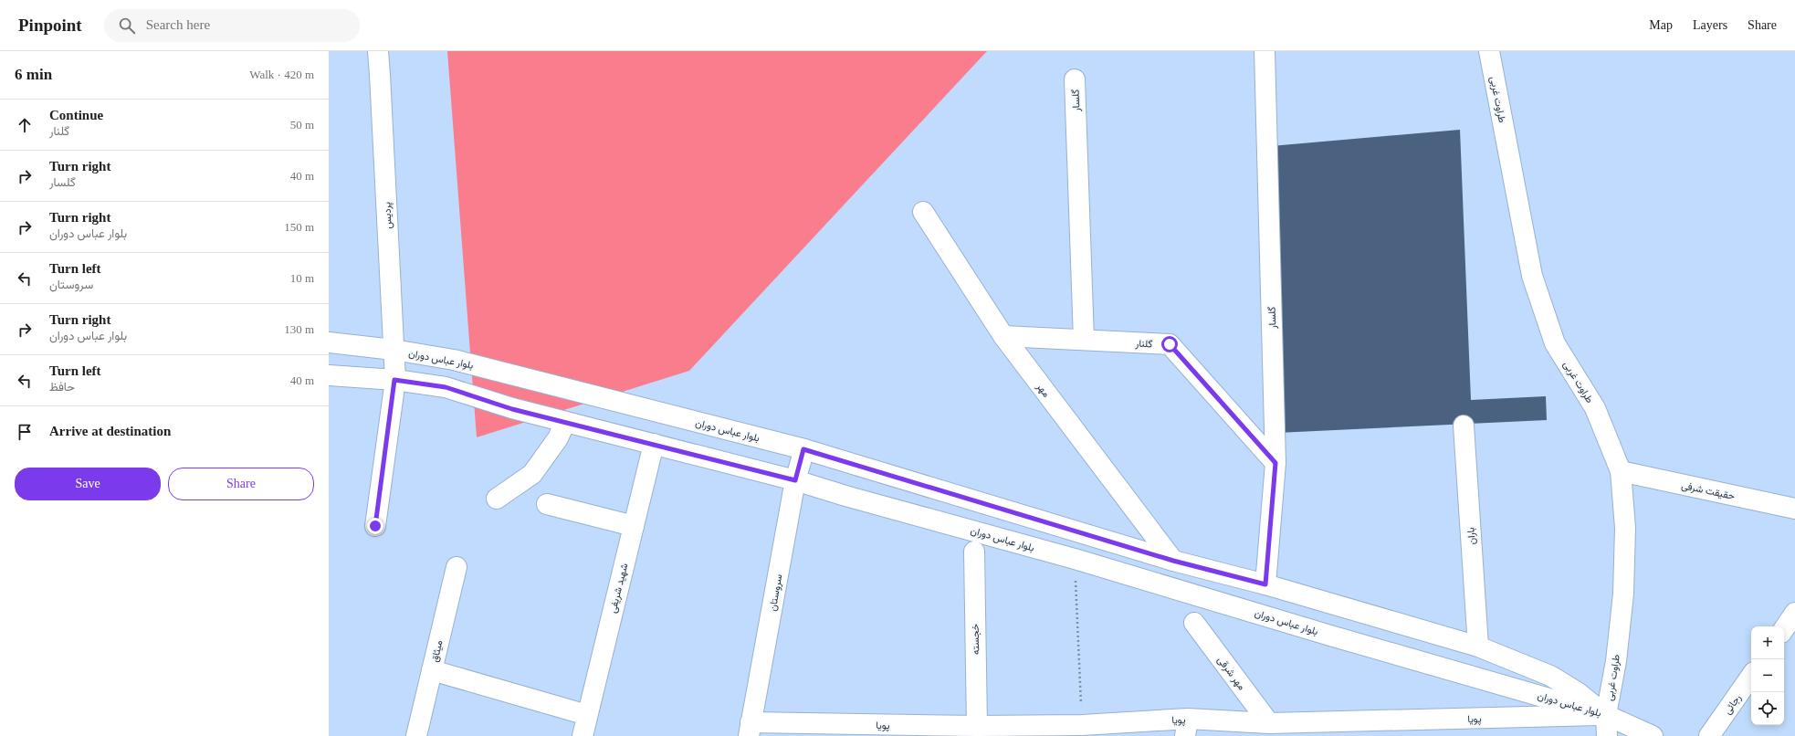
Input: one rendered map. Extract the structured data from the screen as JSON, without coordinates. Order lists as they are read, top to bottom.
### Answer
{
  "streets": {
    "street": [
      "طراوت غربی",
      "گلسار",
      "پردیس",
      "گلنار",
      "بلوار عباس دوران",
      "مهر",
      "حقیقت شرفی",
      "باران",
      "شهید شریفی",
      "سروستان",
      "خجسته",
      "میثاق",
      "مهر شرقی",
      "رجائی",
      "پویا"
    ]
  },
  "crossings": [
    ["طراوت غربی", "بلوار عباس دوران"],
    ["طراوت غربی", "حقیقت شرفی"],
    ["طراوت غربی", "پویا"],
    ["گلسار", "گلنار"],
    ["گلسار", "بلوار عباس دوران"],
    ["پردیس", "بلوار عباس دوران"],
    ["گلنار", "مهر"],
    ["بلوار عباس دوران", "مهر"],
    ["بلوار عباس دوران", "باران"],
    ["بلوار عباس دوران", "شهید شریفی"],
    ["بلوار عباس دوران", "سروستان"],
    ["بلوار عباس دوران", "پویا"],
    ["سروستان", "پویا"],
    ["خجسته", "پویا"],
    ["مهر شرقی", "پویا"]
  ],
  "page": {
    "header": "Pinpoint",
    "search": "Search here",
    "nav": ["Map", "Layers", "Share"],
    "heading": ["6 min", "Walk · 420 m"],
    "list": [
      ["Continue", "گلنار", "50 m"],
      ["Turn right", "گلسار", "40 m"],
      ["Turn right", "بلوار عباس دوران", "150 m"],
      ["Turn left", "سروستان", "10 m"],
      ["Turn right", "بلوار عباس دوران", "130 m"],
      ["Turn left", "حافظ", "40 m"],
      "Arrive at destination"
    ],
    "buttons": ["Save", "Share"],
    "map_buttons": ["+", "−"]
  }
}
